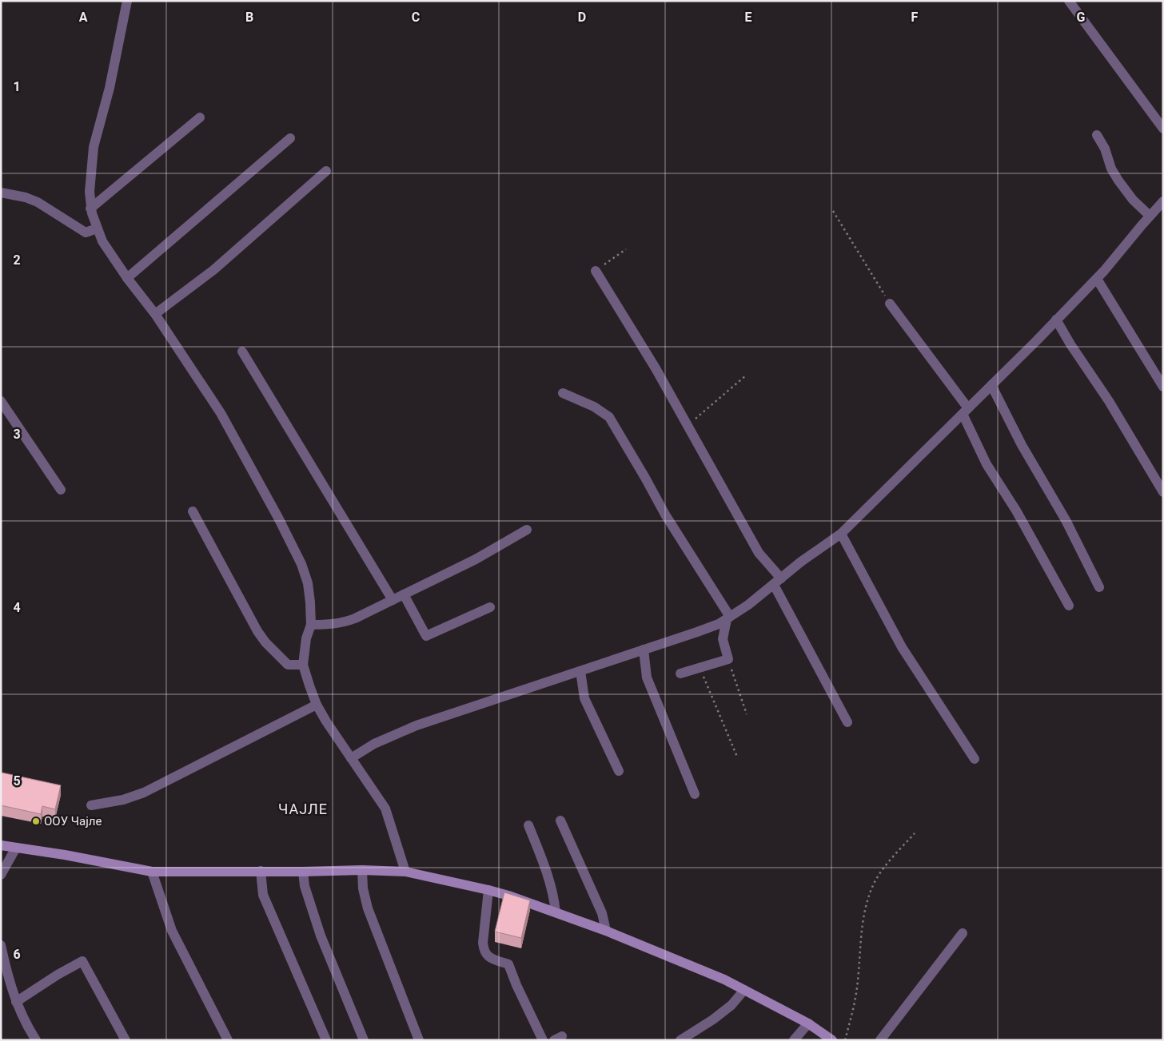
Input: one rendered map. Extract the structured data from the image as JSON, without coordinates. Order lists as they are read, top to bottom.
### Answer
{
  "districts": ["ЧАЈЛЕ"],
  "places": ["ООУ Чајле"],
  "grid": {
    "columns": [
      "A",
      "B",
      "C",
      "D",
      "E",
      "F",
      "G"
    ],
    "rows": [
      "1",
      "2",
      "3",
      "4",
      "5",
      "6"
    ]
  }
}
